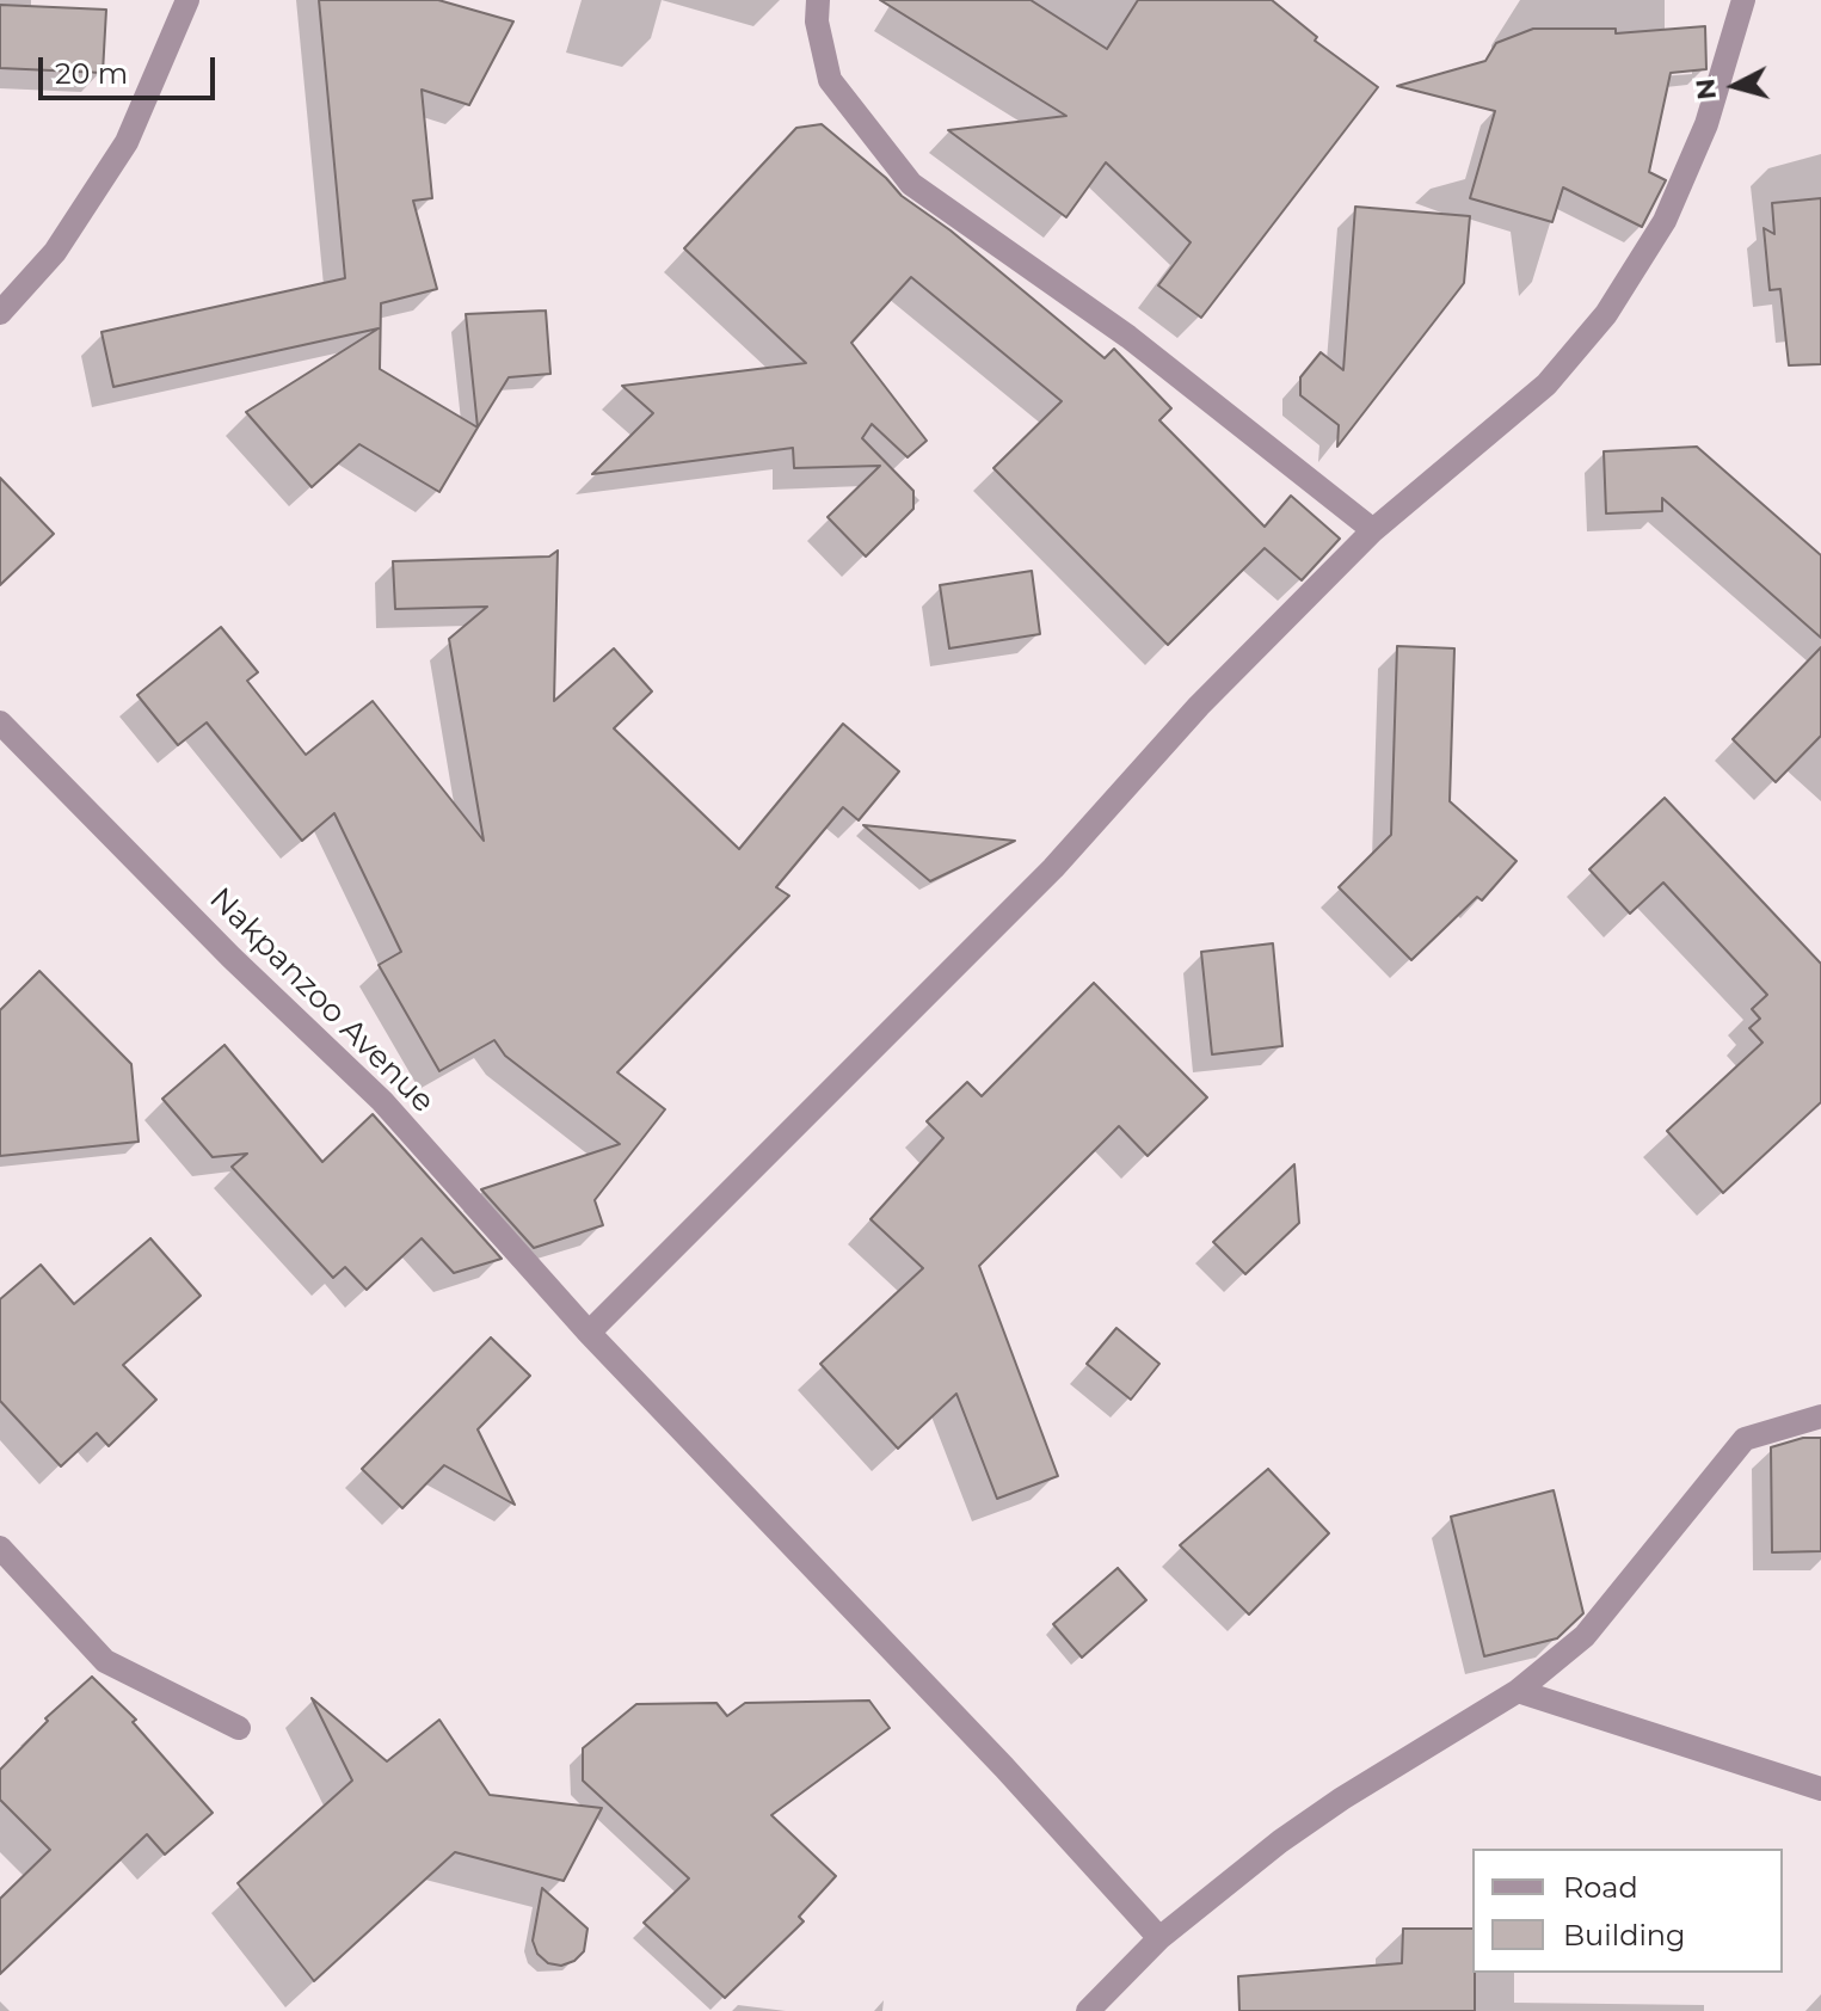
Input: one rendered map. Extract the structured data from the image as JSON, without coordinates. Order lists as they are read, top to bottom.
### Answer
{
  "streets": {
    "street": ["Nakpanzoo Avenue"]
  },
  "legend": ["Road", "Building"],
  "scale_bar": "20 m",
  "north": "left"
}
